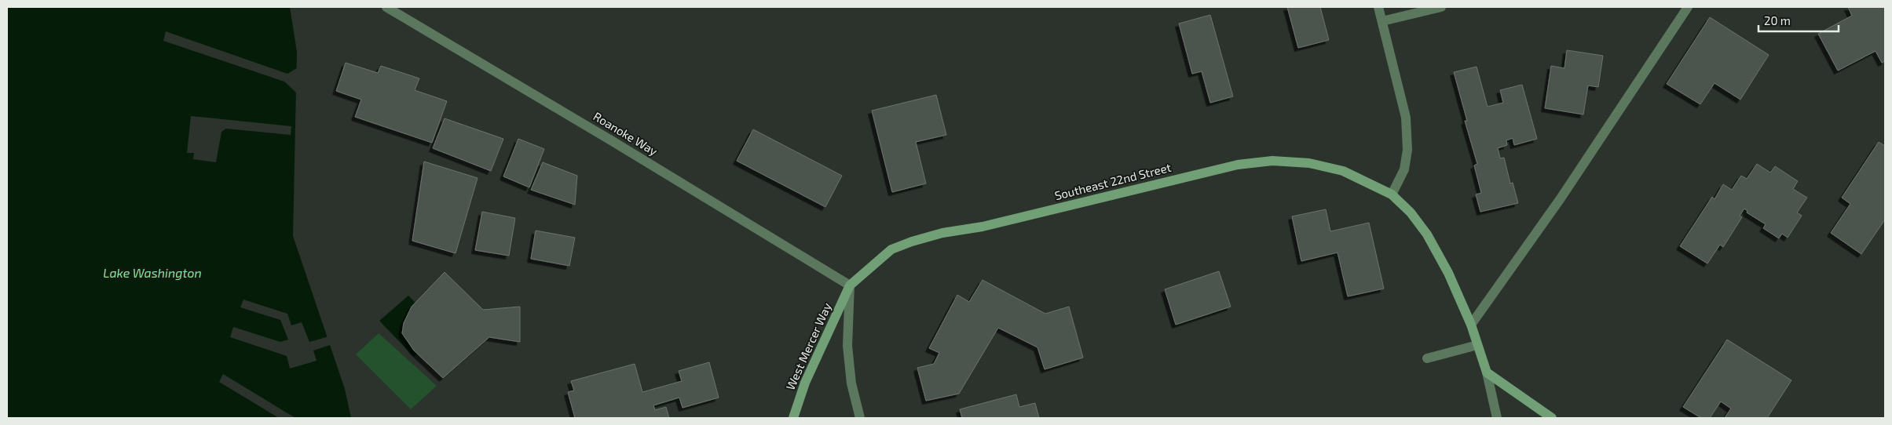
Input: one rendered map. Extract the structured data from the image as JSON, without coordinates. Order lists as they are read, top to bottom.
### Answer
{
  "streets": {
    "street": ["Roanoke Way", "Southeast 22nd Street", "West Mercer Way"]
  },
  "crossings": [
    ["Roanoke Way", "Southeast 22nd Street"],
    ["Roanoke Way", "West Mercer Way"],
    ["Southeast 22nd Street", "West Mercer Way"]
  ],
  "water": ["Lake Washington"],
  "scale_bar": "20 m"
}
